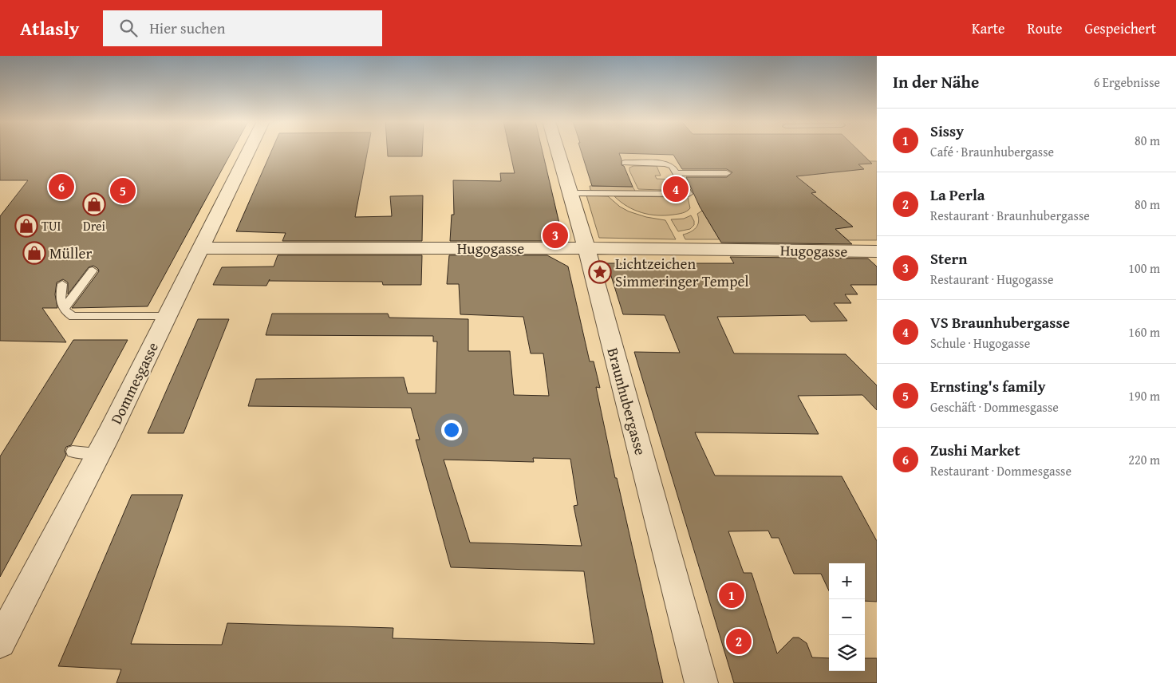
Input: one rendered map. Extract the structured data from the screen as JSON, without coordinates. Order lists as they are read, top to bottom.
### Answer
{
  "streets": {
    "street": ["Hugogasse", "Dommesgasse", "Braunhubergasse"]
  },
  "crossings": [
    ["Hugogasse", "Dommesgasse"],
    ["Hugogasse", "Braunhubergasse"]
  ],
  "places": {
    "shop": ["Drei", "TUI", "Müller"],
    "place": ["Lichtzeichen Simmeringer Tempel"]
  },
  "page": {
    "header": "Atlasly",
    "search": "Hier suchen",
    "nav": ["Karte", "Route", "Gespeichert"],
    "heading": ["In der Nähe", "6 Ergebnisse"],
    "list": [
      {
        "mark": "1",
        "name": "Sissy",
        "note": "Café · Braunhubergasse",
        "value": "80 m"
      },
      {
        "mark": "2",
        "name": "La Perla",
        "note": "Restaurant · Braunhubergasse",
        "value": "80 m"
      },
      {
        "mark": "3",
        "name": "Stern",
        "note": "Restaurant · Hugogasse",
        "value": "100 m"
      },
      {
        "mark": "4",
        "name": "VS Braunhubergasse",
        "note": "Schule · Hugogasse",
        "value": "160 m"
      },
      {
        "mark": "5",
        "name": "Ernsting's family",
        "note": "Geschäft · Dommesgasse",
        "value": "190 m"
      },
      {
        "mark": "6",
        "name": "Zushi Market",
        "note": "Restaurant · Dommesgasse",
        "value": "220 m"
      }
    ],
    "pins": [
      "6",
      "4",
      "5",
      "3",
      "1",
      "2"
    ],
    "map_buttons": ["+", "−"]
  }
}
